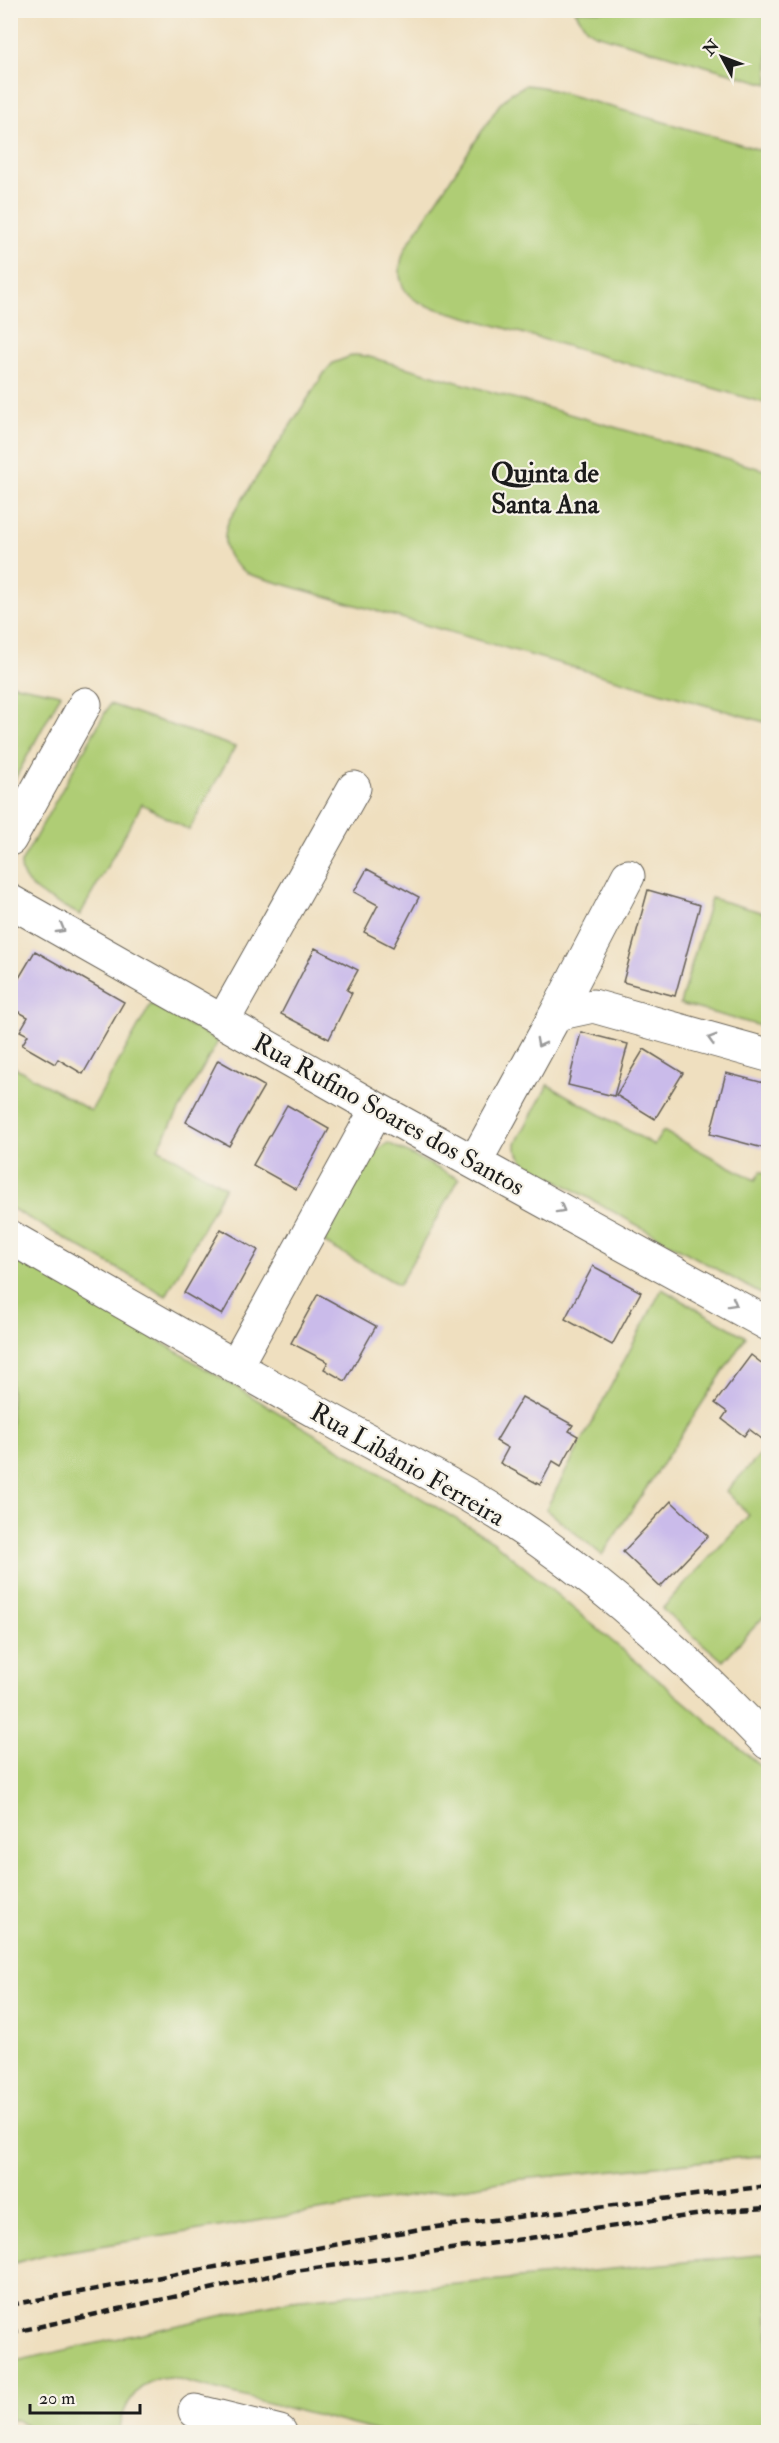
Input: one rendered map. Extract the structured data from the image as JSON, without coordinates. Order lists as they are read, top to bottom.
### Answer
{
  "streets": {
    "street": ["Rua Rufino Soares dos Santos", "Rua Libânio Ferreira"]
  },
  "districts": ["Quinta de Santa Ana"],
  "scale_bar": "20 m",
  "north": "top left"
}
